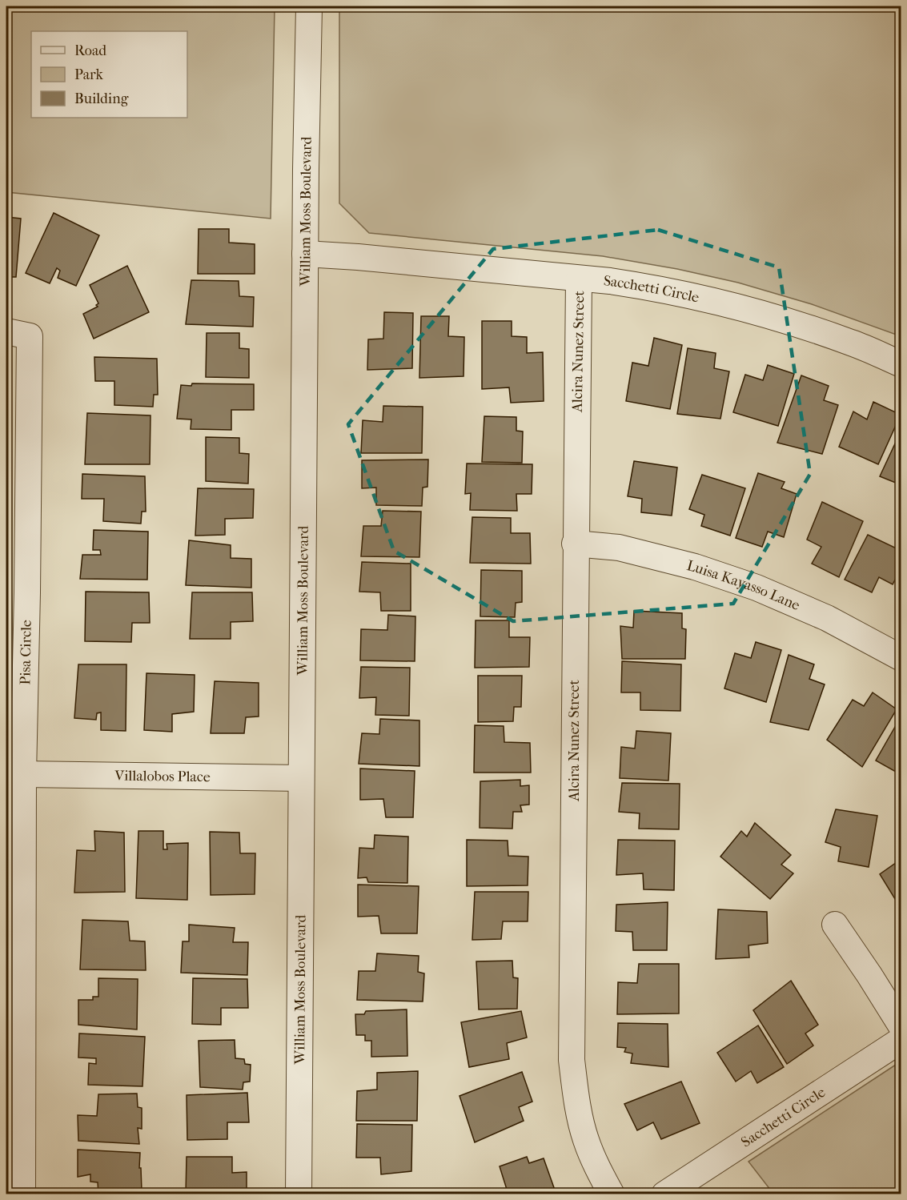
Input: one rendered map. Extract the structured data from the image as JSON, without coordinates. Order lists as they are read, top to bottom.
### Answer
{
  "streets": {
    "street": [
      "William Moss Boulevard",
      "Sacchetti Circle",
      "Alcira Nunez Street",
      "Luisa Kayasso Lane",
      "Pisa Circle",
      "Villalobos Place"
    ]
  },
  "crossings": [
    ["William Moss Boulevard", "Sacchetti Circle"],
    ["William Moss Boulevard", "Villalobos Place"],
    ["Sacchetti Circle", "Alcira Nunez Street"],
    ["Alcira Nunez Street", "Luisa Kayasso Lane"],
    ["Pisa Circle", "Villalobos Place"]
  ],
  "legend": ["Road", "Park", "Building"]
}
